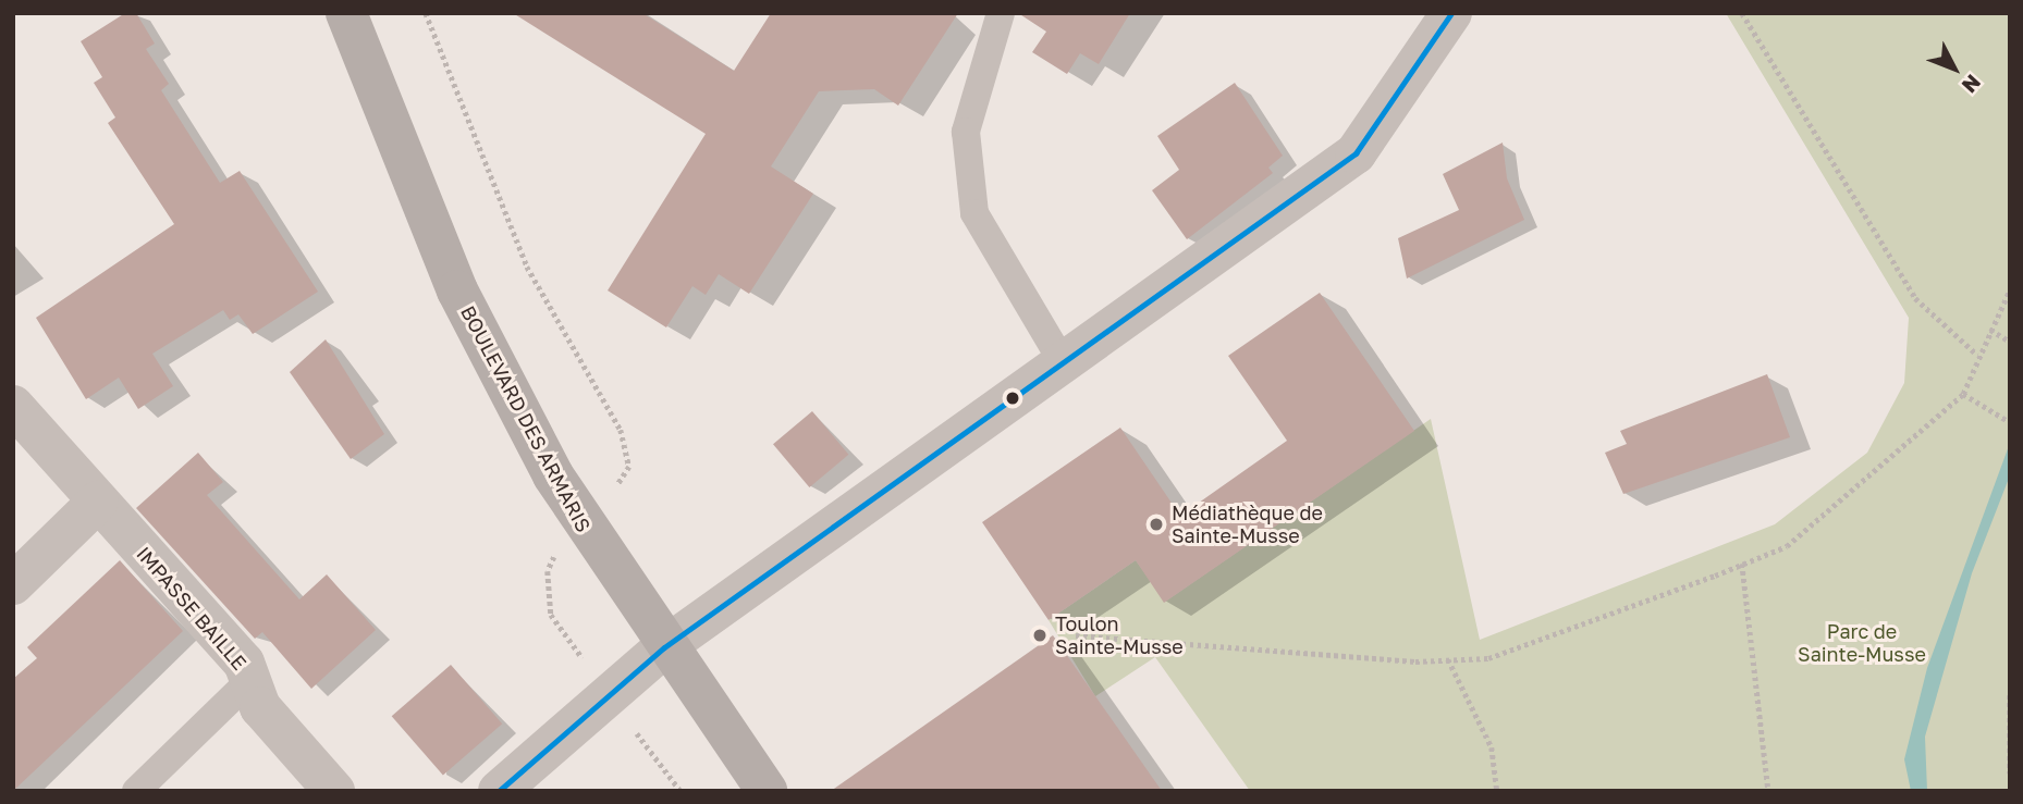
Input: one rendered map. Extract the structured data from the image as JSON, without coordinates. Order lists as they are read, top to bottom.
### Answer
{
  "streets": {
    "main road": ["BOULEVARD DES ARMARIS"],
    "street": ["IMPASSE BAILLE"]
  },
  "parks": ["Parc de Sainte-Musse"],
  "places": ["Médiathèque de Sainte-Musse", "Toulon Sainte-Musse"],
  "north": "bottom right"
}
